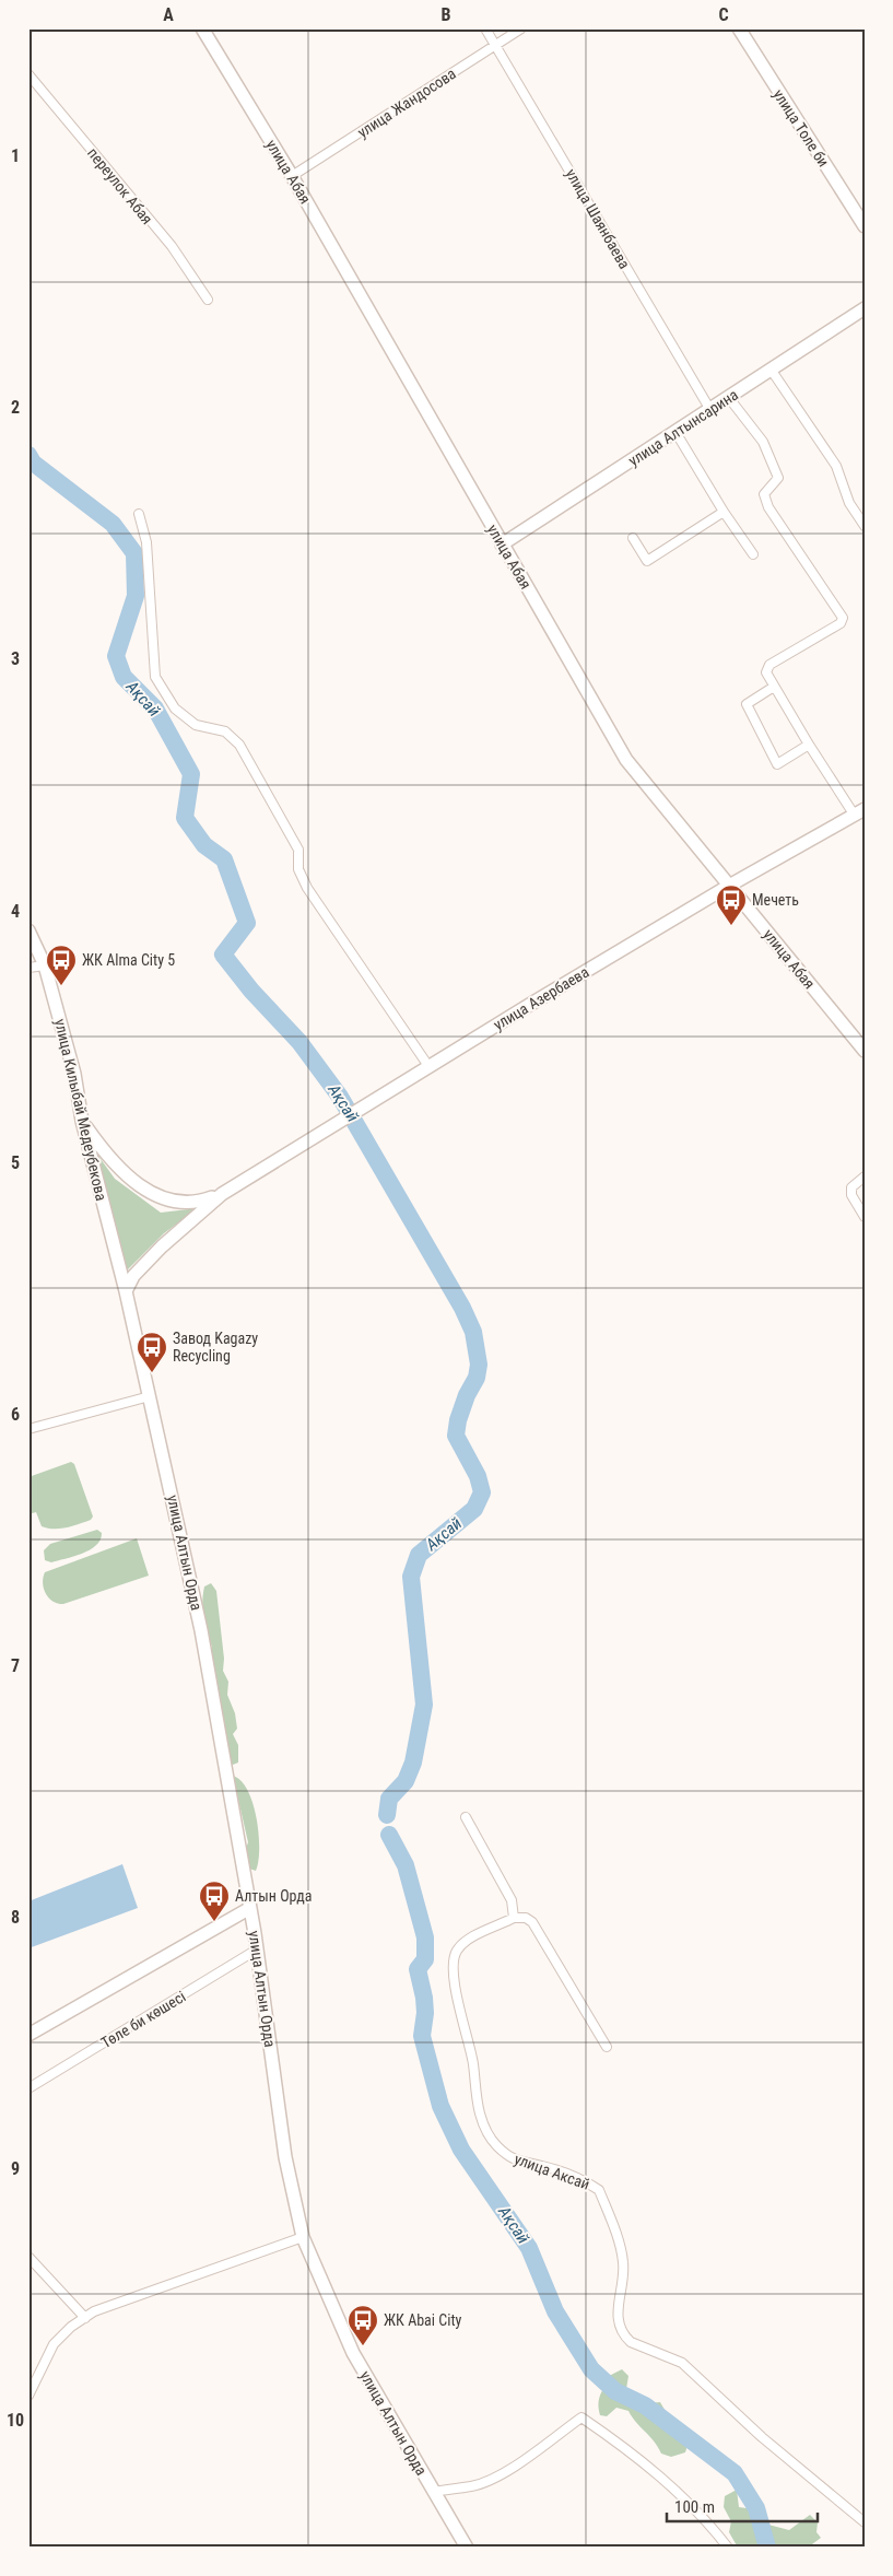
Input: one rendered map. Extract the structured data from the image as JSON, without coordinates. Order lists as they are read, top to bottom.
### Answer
{
  "streets": {
    "main road": [
      "улица Толе би",
      "улица Абая",
      "улица Алтынсарина",
      "улица Азербаева",
      "улица Килыбай Медеубекова",
      "улица Алтын Орда"
    ],
    "street": [
      "улица Жандосова",
      "переулок Абая",
      "улица Шаянбаева",
      "Төле би көшесі",
      "улица Аксай"
    ]
  },
  "crossings": [
    ["улица Жандосова", "улица Абая"],
    ["улица Жандосова", "улица Шаянбаева"],
    ["улица Абая", "улица Алтынсарина"],
    ["улица Абая", "улица Азербаева"],
    ["улица Шаянбаева", "улица Алтынсарина"],
    ["улица Азербаева", "улица Килыбай Медеубекова"],
    ["улица Азербаева", "улица Алтын Орда"],
    ["улица Килыбай Медеубекова", "улица Алтын Орда"],
    ["улица Алтын Орда", "Төле би көшесі"]
  ],
  "water": ["Ақсай"],
  "places": {
    "bus stop": [
      "Мечеть",
      "ЖК Alma City 5",
      "Завод Kagazy Recycling",
      "Алтын Орда",
      "ЖК Abai City"
    ]
  },
  "scale_bar": "100 m",
  "grid": {
    "columns": ["A", "B", "C"],
    "rows": [
      "1",
      "2",
      "3",
      "4",
      "5",
      "6",
      "7",
      "8",
      "9",
      "10"
    ]
  }
}
